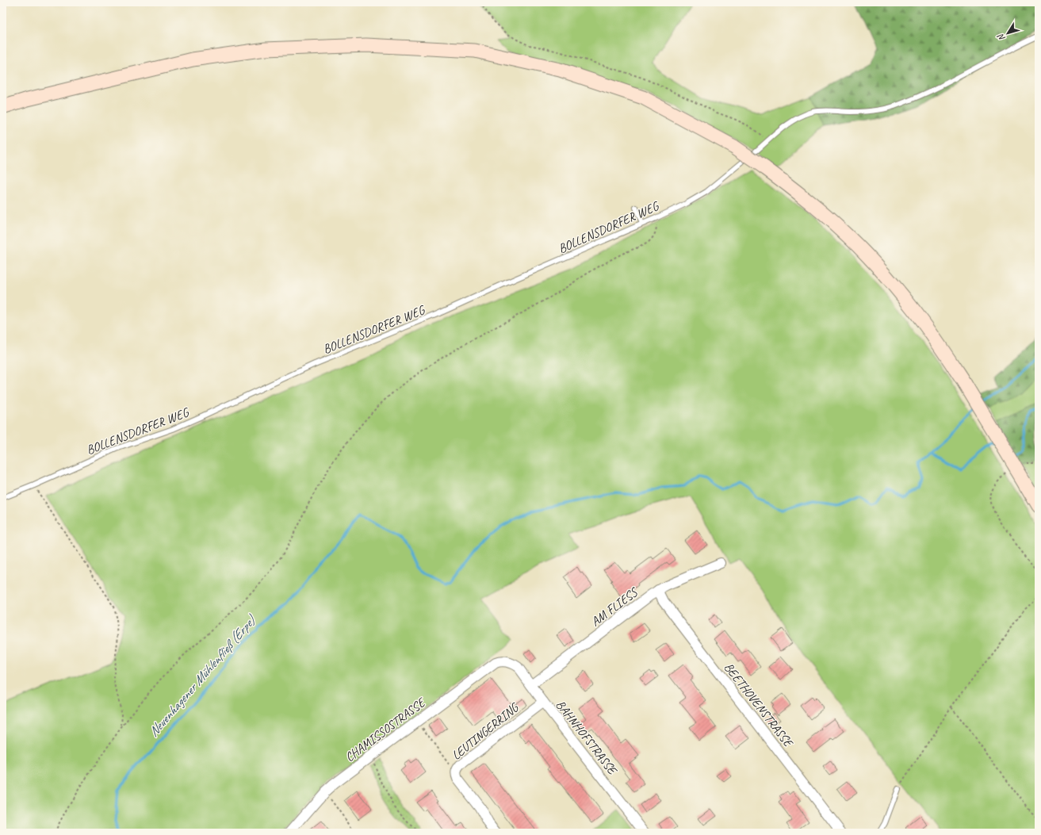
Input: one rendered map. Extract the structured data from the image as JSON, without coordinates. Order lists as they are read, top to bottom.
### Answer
{
  "streets": {
    "street": [
      "AM FLIESS",
      "BEETHOVENSTRASSE",
      "CHAMISSOSTRASSE",
      "LEUTINGERRING",
      "BAHNHOFSTRASSE"
    ],
    "lane": ["BOLLENSDORFER WEG"]
  },
  "crossings": [
    ["AM FLIESS", "BEETHOVENSTRASSE"],
    ["AM FLIESS", "BAHNHOFSTRASSE"],
    ["CHAMISSOSTRASSE", "BAHNHOFSTRASSE"],
    ["LEUTINGERRING", "BAHNHOFSTRASSE"]
  ],
  "water": ["Neuenhagener Mühlenfließ (Erpe)"],
  "north": "bottom left"
}
